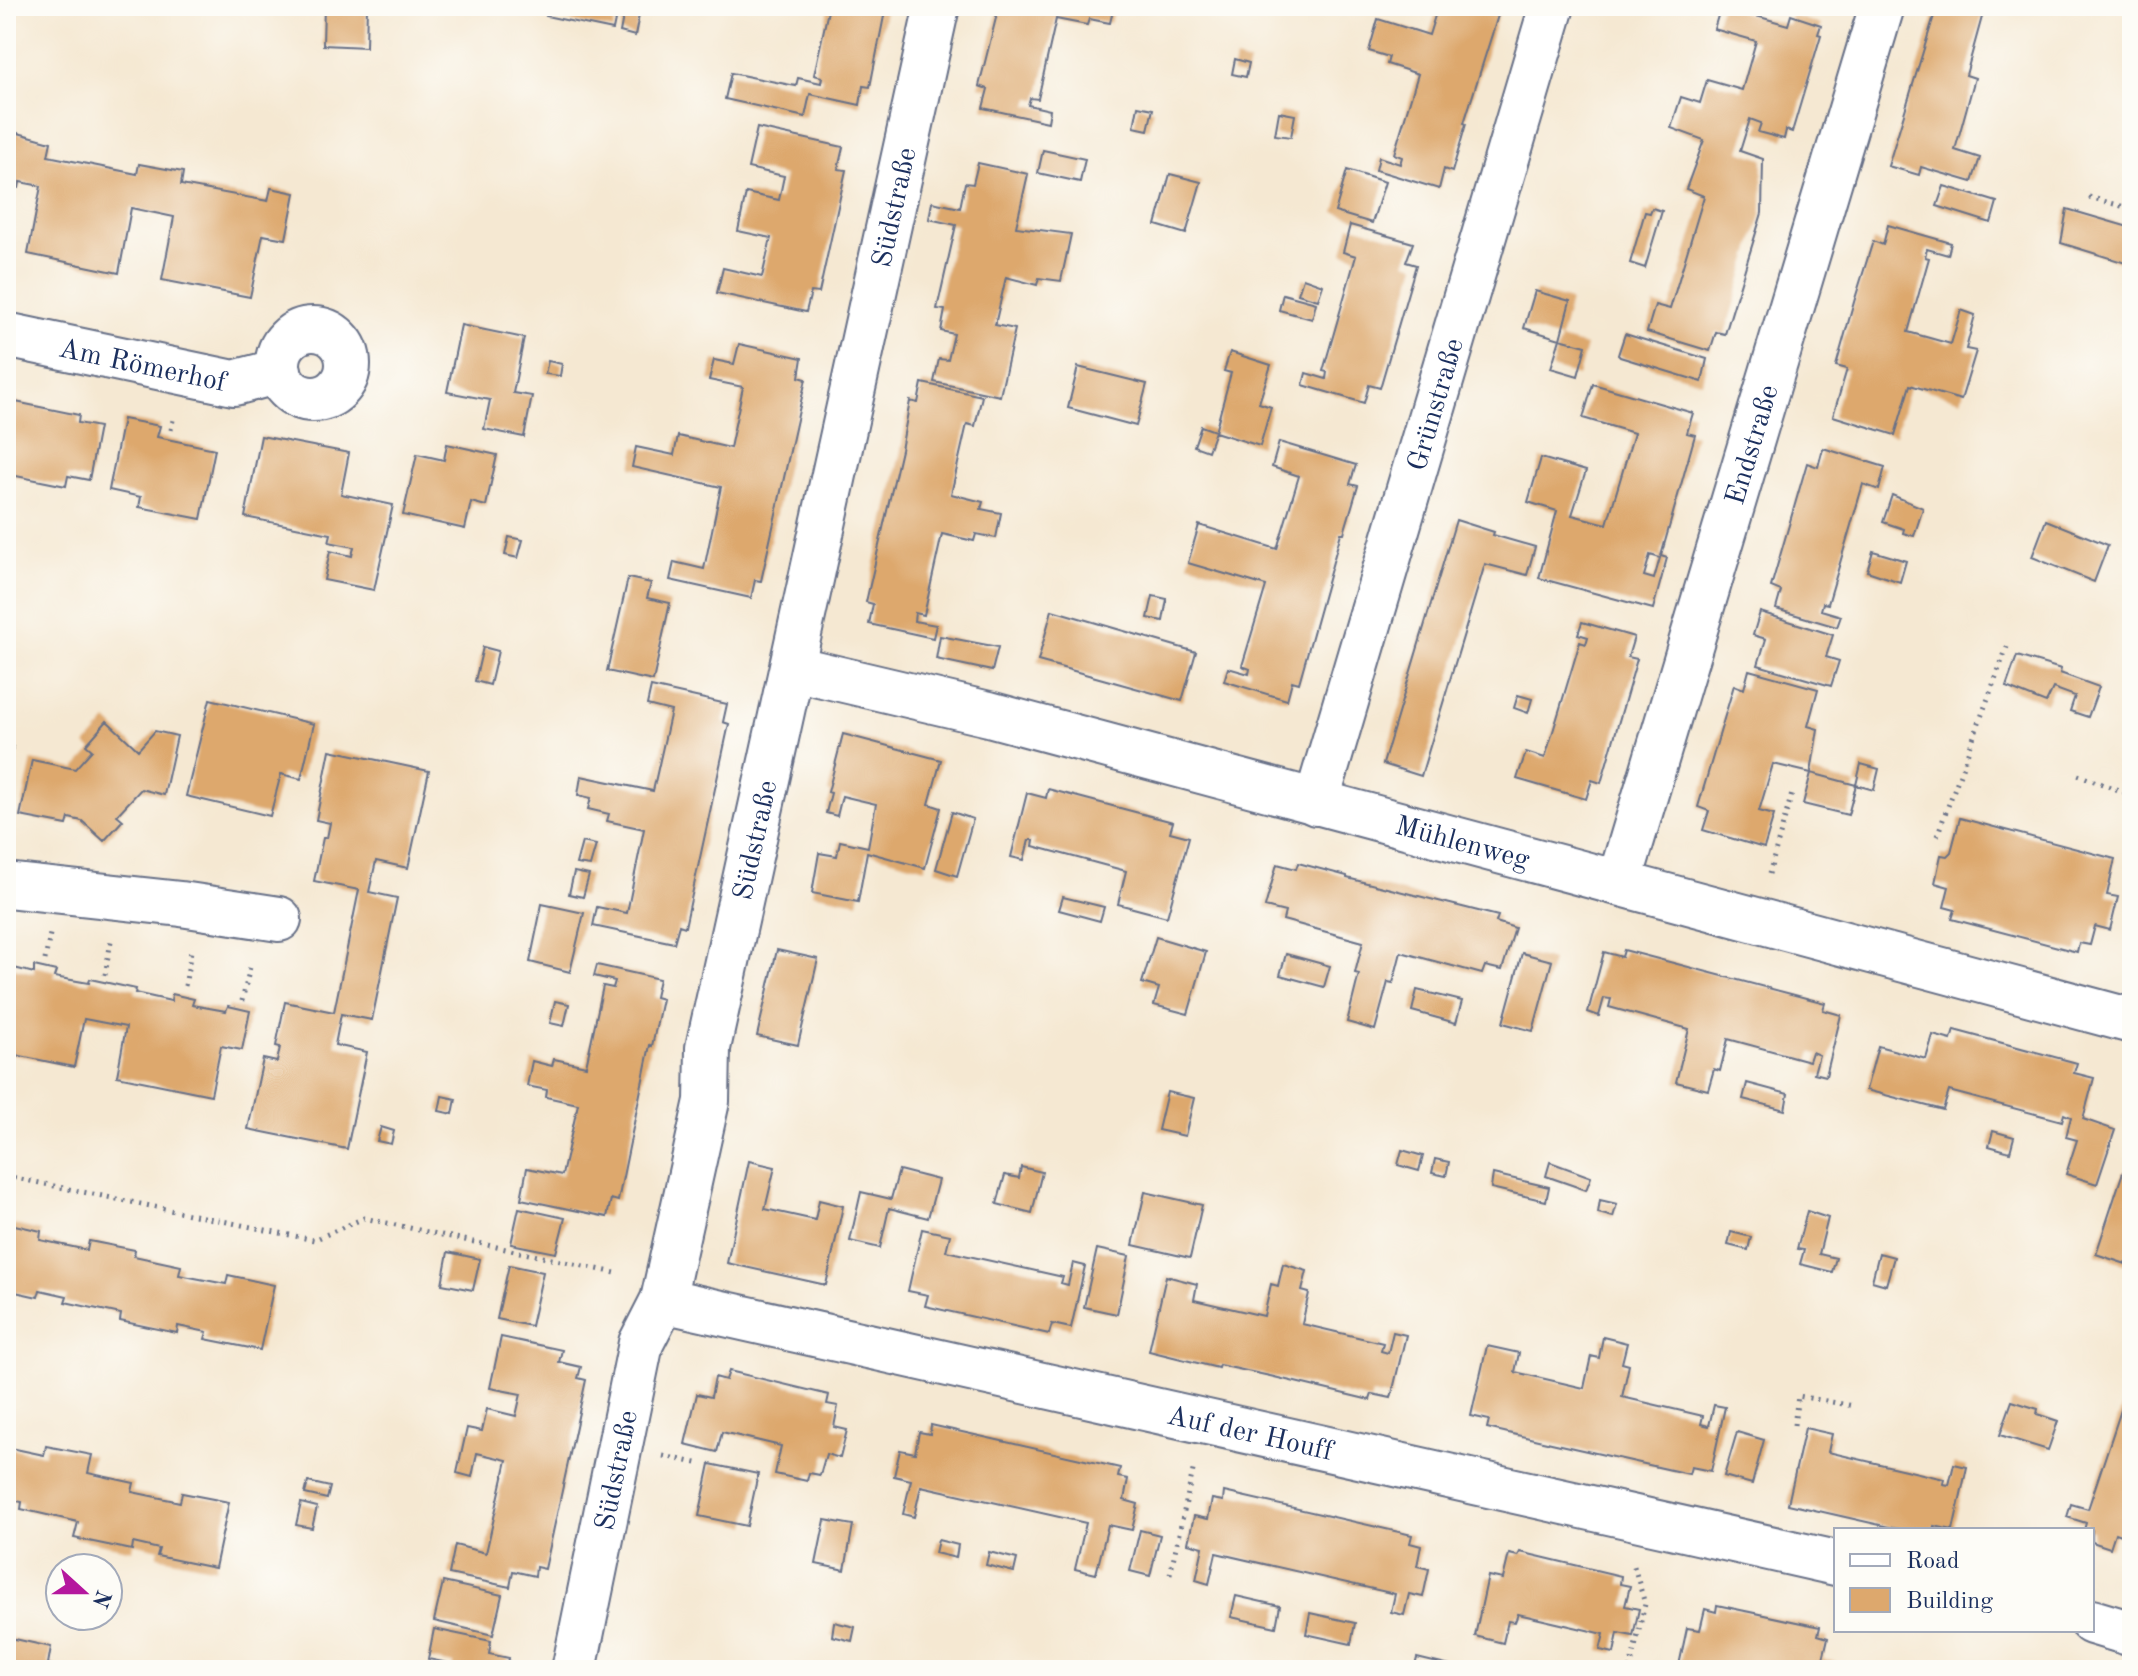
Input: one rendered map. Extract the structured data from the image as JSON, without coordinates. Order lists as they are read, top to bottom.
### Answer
{
  "streets": {
    "street": [
      "Südstraße",
      "Am Römerhof",
      "Grünstraße",
      "Endstraße",
      "Mühlenweg",
      "Auf der Houff"
    ]
  },
  "crossings": [
    ["Südstraße", "Mühlenweg"],
    ["Südstraße", "Auf der Houff"],
    ["Grünstraße", "Mühlenweg"],
    ["Endstraße", "Mühlenweg"]
  ],
  "legend": ["Road", "Building"],
  "north": "right"
}
